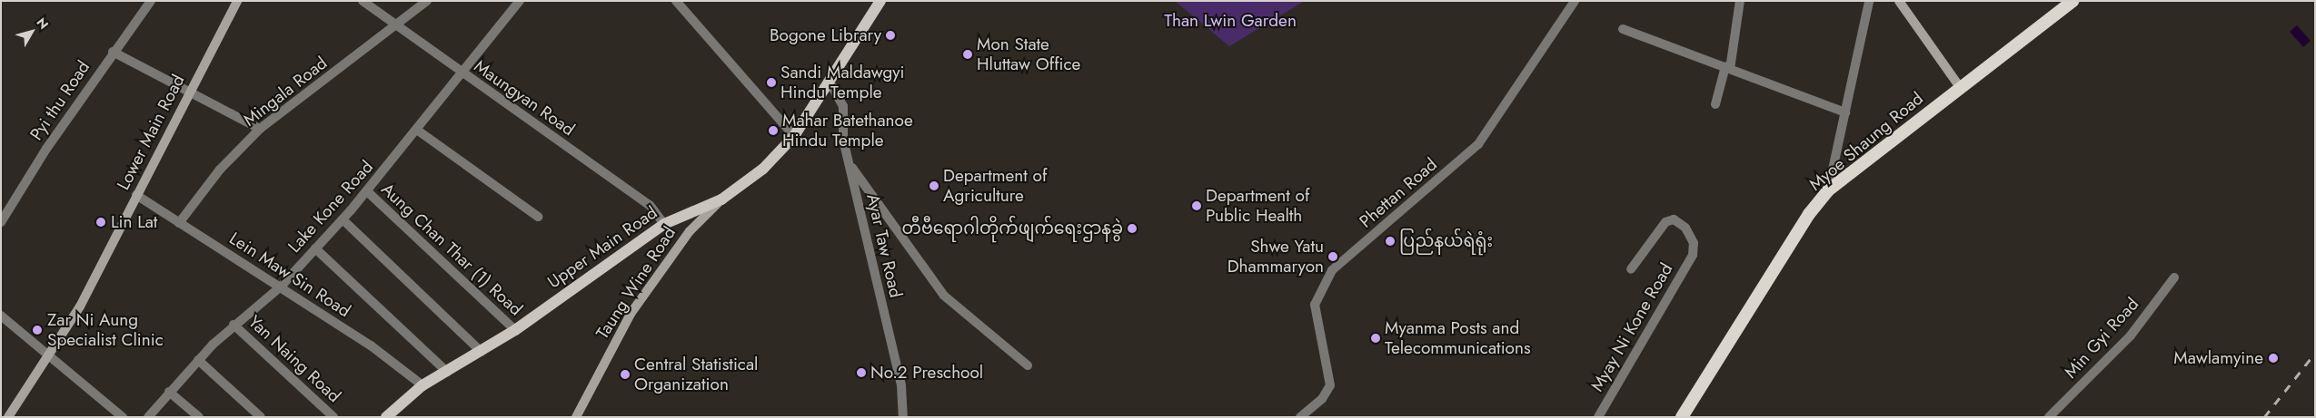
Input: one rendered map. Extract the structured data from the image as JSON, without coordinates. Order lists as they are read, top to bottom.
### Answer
{
  "streets": {
    "highway": ["Myoe Shaung Road"],
    "main road": ["Lower Main Road", "Upper Main Road", "Taung Wine Road"],
    "street": [
      "Mingala Road",
      "Maungyan Road",
      "Pyi thu Road",
      "Phettan Road",
      "Lake Kone Road",
      "Ayar Taw Road",
      "Aung Chan Thar (1) Road",
      "Lein Maw Sin Road",
      "Min Gyi Road",
      "Yan Naing Road"
    ]
  },
  "crossings": [
    ["Mingala Road", "Maungyan Road"],
    ["Mingala Road", "Lein Maw Sin Road"],
    ["Maungyan Road", "Lake Kone Road"],
    ["Maungyan Road", "Upper Main Road"],
    ["Lower Main Road", "Lein Maw Sin Road"],
    ["Lake Kone Road", "Aung Chan Thar (1) Road"],
    ["Lake Kone Road", "Lein Maw Sin Road"],
    ["Lake Kone Road", "Yan Naing Road"],
    ["Ayar Taw Road", "Upper Main Road"],
    ["Upper Main Road", "Aung Chan Thar (1) Road"],
    ["Upper Main Road", "Lein Maw Sin Road"],
    ["Upper Main Road", "Taung Wine Road"]
  ],
  "parks": ["Than Lwin Garden"],
  "places": [
    "Bogone Library",
    "Mon State Hluttaw Office",
    "Sandi Maldawgyi Hindu Temple",
    "Mahar Batethanoe Hindu Temple",
    "Department of Agriculture",
    "Department of Public Health",
    "Lin Lat",
    "တီဗီရောဂါတိုက်ဖျက်ရေးဌာနခွဲ",
    "ပြည်နယ်ရဲရုံး",
    "Shwe Yatu Dhammaryon",
    "Zar Ni Aung Specialist Clinic",
    "Myanma Posts and Telecommunications",
    "Mawlamyine",
    "No.2 Preschool",
    "Central Statistical Organization"
  ],
  "north": "top right"
}
